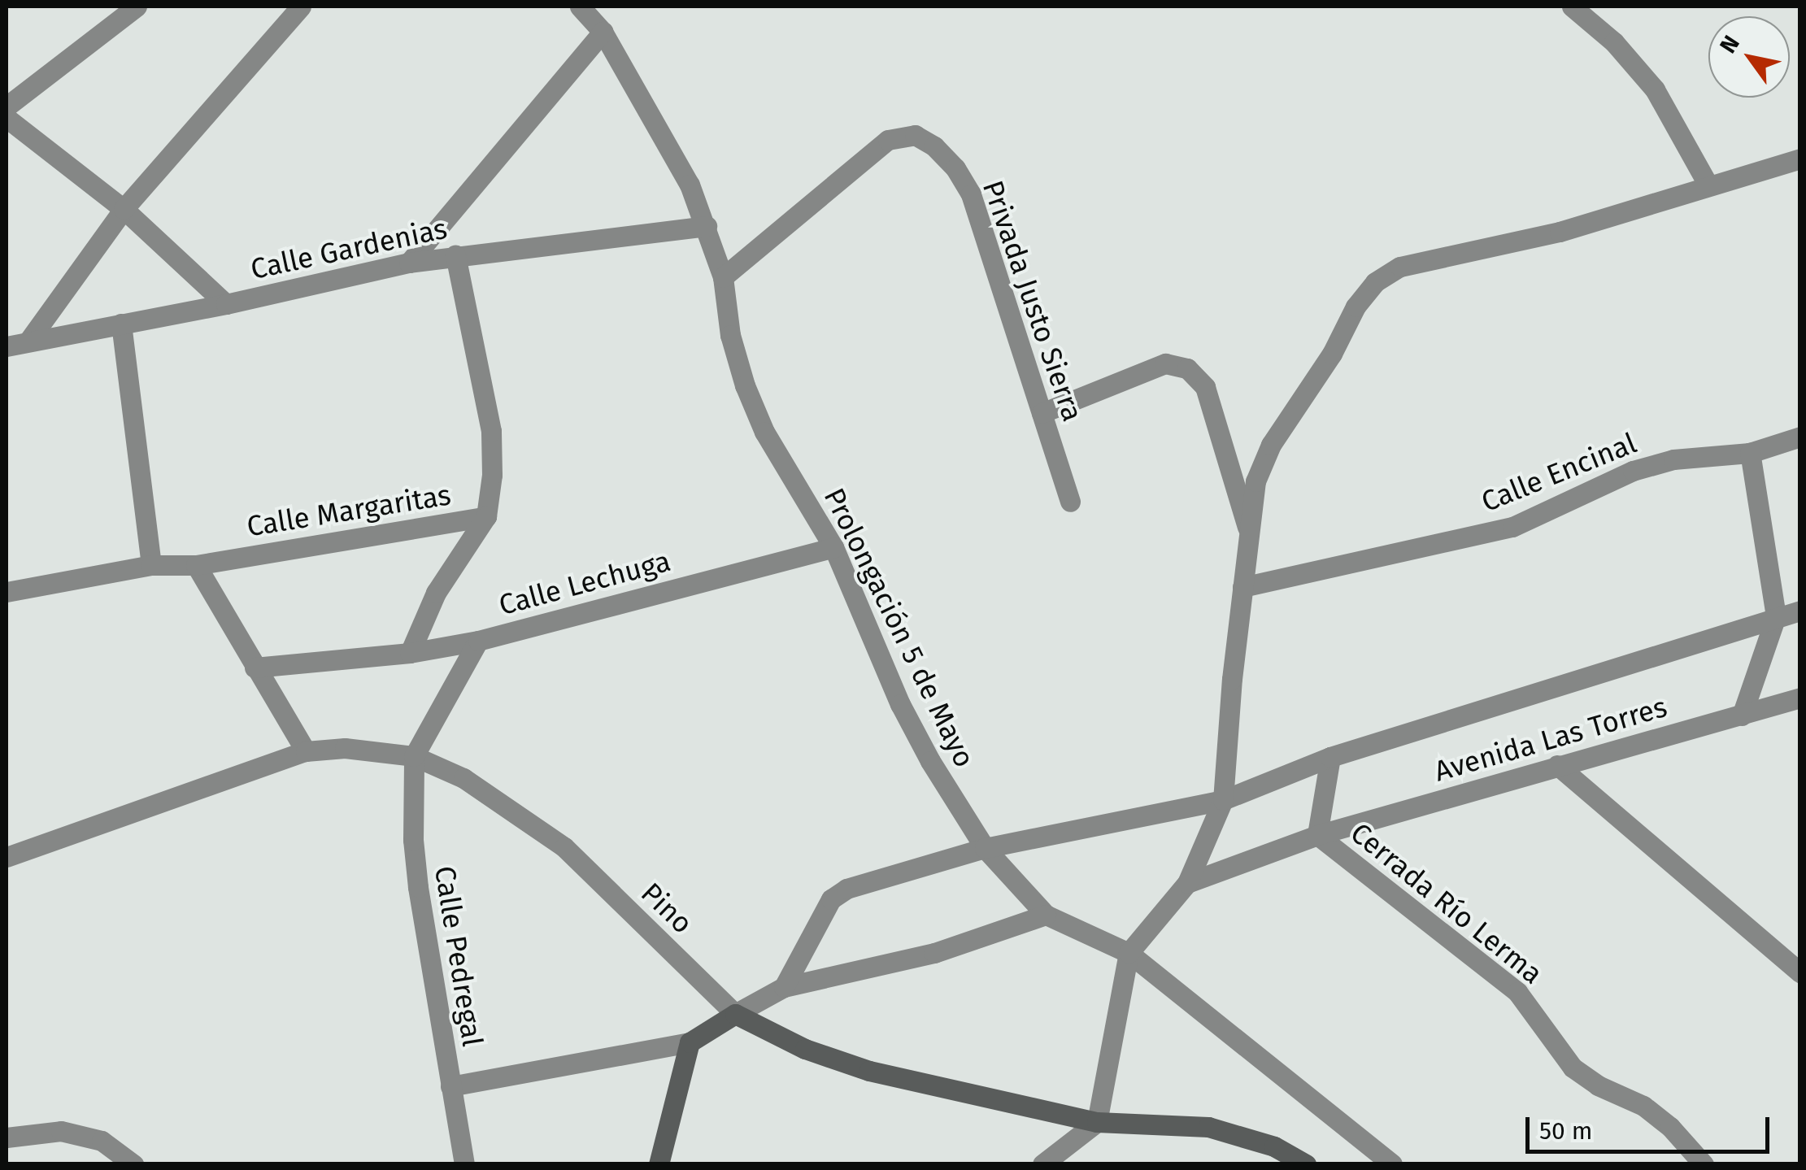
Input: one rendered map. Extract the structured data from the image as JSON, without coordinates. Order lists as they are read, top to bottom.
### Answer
{
  "streets": {
    "street": [
      "Calle Gardenias",
      "Privada Justo Sierra",
      "Calle Encinal",
      "Calle Margaritas",
      "Calle Lechuga",
      "Prolongación 5 de Mayo",
      "Avenida Las Torres",
      "Cerrada Río Lerma",
      "Pino",
      "Calle Pedregal"
    ]
  },
  "crossings": [
    ["Calle Gardenias", "Calle Margaritas"],
    ["Calle Gardenias", "Prolongación 5 de Mayo"],
    ["Privada Justo Sierra", "Prolongación 5 de Mayo"],
    ["Calle Lechuga", "Prolongación 5 de Mayo"],
    ["Calle Lechuga", "Pino"],
    ["Calle Lechuga", "Calle Pedregal"],
    ["Prolongación 5 de Mayo", "Avenida Las Torres"],
    ["Avenida Las Torres", "Cerrada Río Lerma"],
    ["Pino", "Calle Pedregal"]
  ],
  "scale_bar": "50 m",
  "north": "top left"
}
